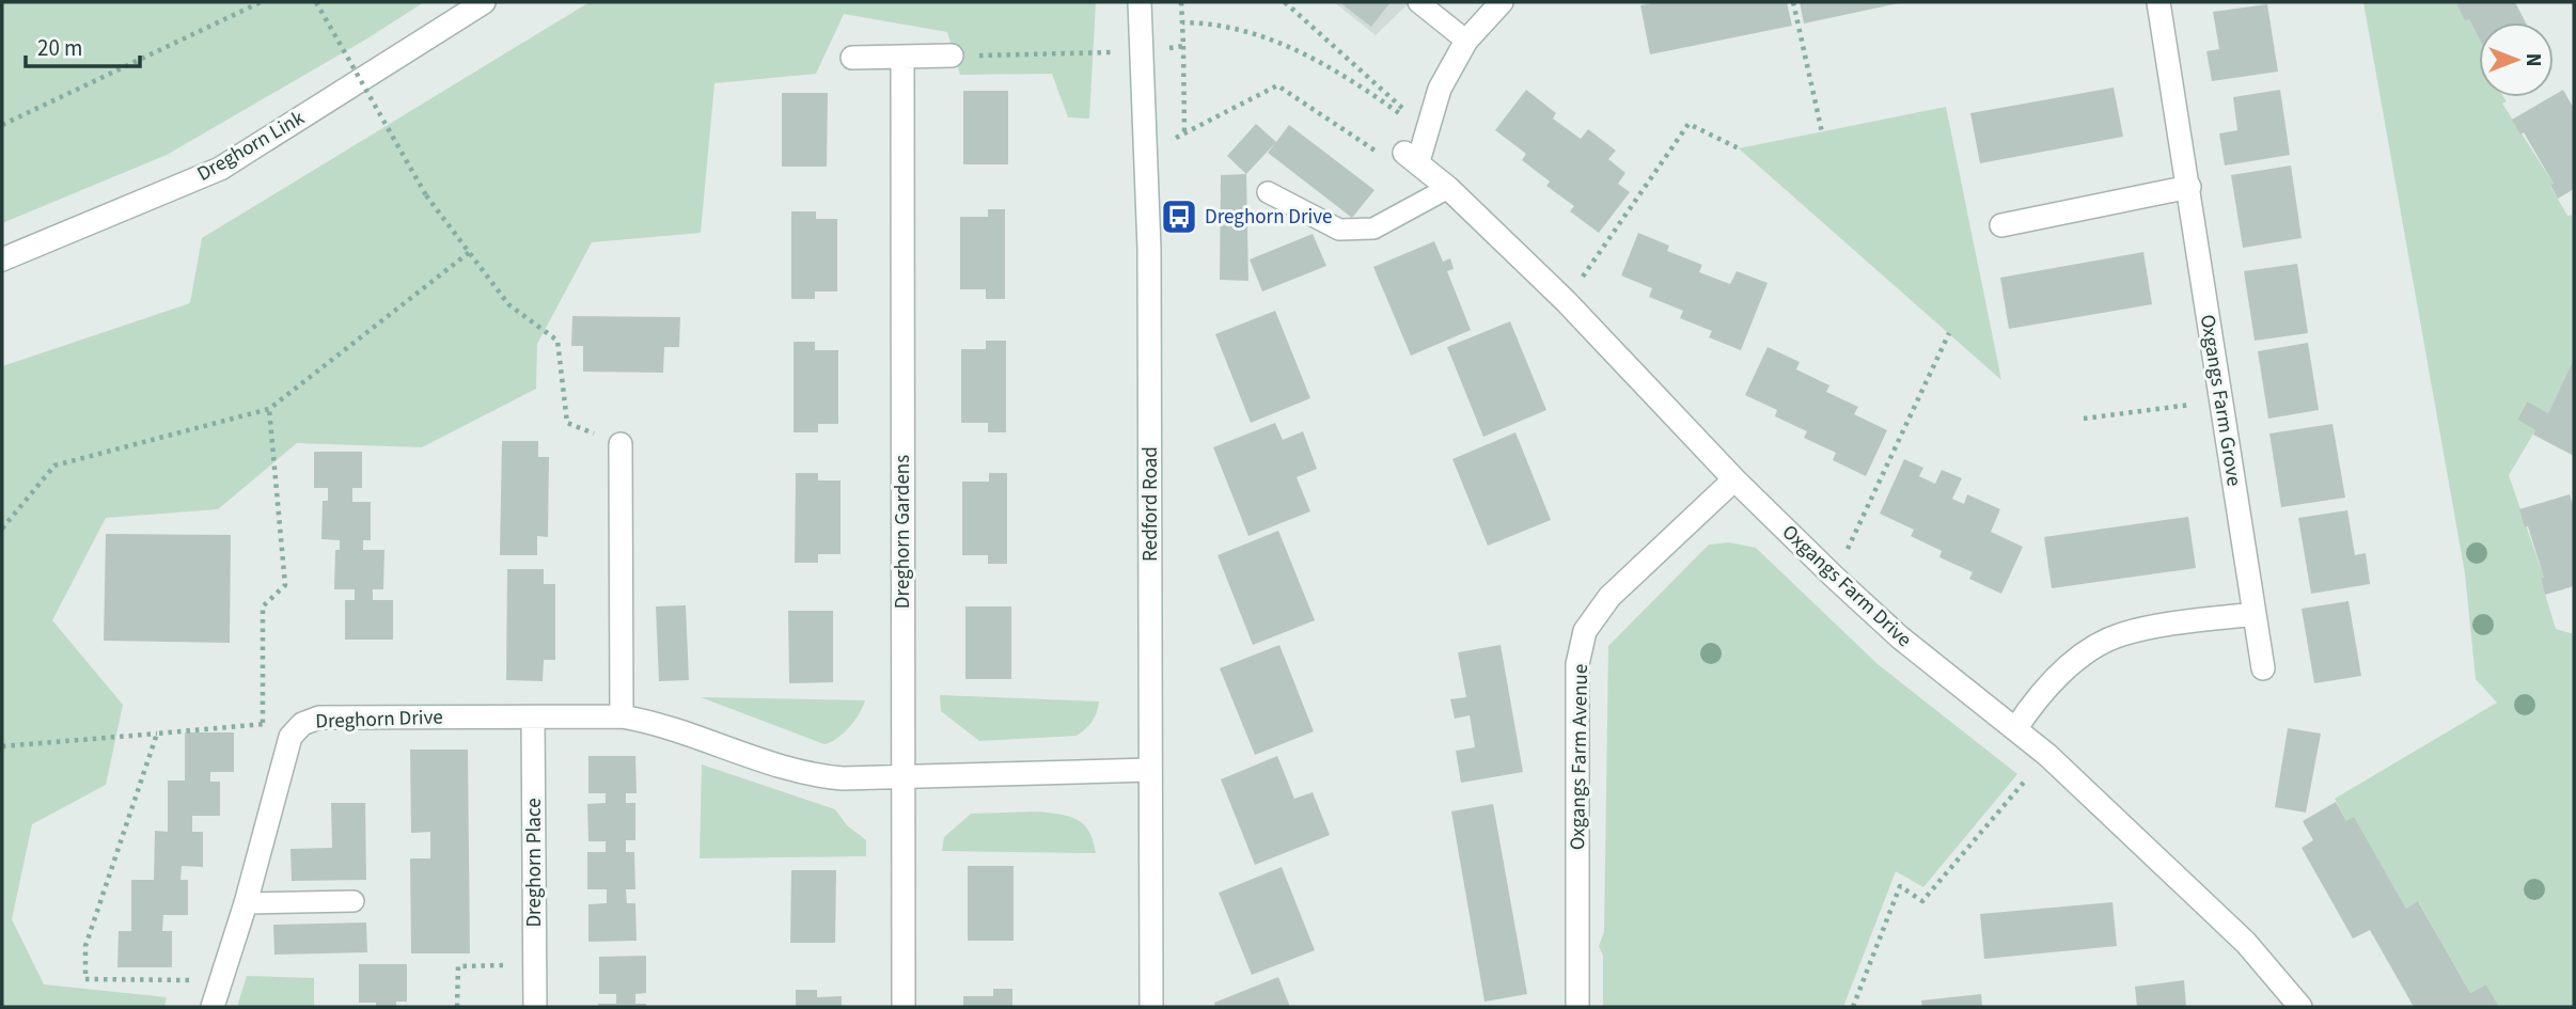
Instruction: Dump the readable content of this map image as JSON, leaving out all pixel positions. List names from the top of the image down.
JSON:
{
  "streets": {
    "street": [
      "Dreghorn Link",
      "Oxgangs Farm Grove",
      "Redford Road",
      "Dreghorn Gardens",
      "Oxgangs Farm Drive",
      "Dreghorn Drive",
      "Oxgangs Farm Avenue",
      "Dreghorn Place"
    ]
  },
  "crossings": [
    ["Redford Road", "Dreghorn Drive"],
    ["Dreghorn Gardens", "Dreghorn Drive"],
    ["Oxgangs Farm Drive", "Oxgangs Farm Avenue"],
    ["Dreghorn Drive", "Dreghorn Place"]
  ],
  "places": {
    "bus stop": ["Dreghorn Drive"]
  },
  "scale_bar": "20 m",
  "north": "right"
}
